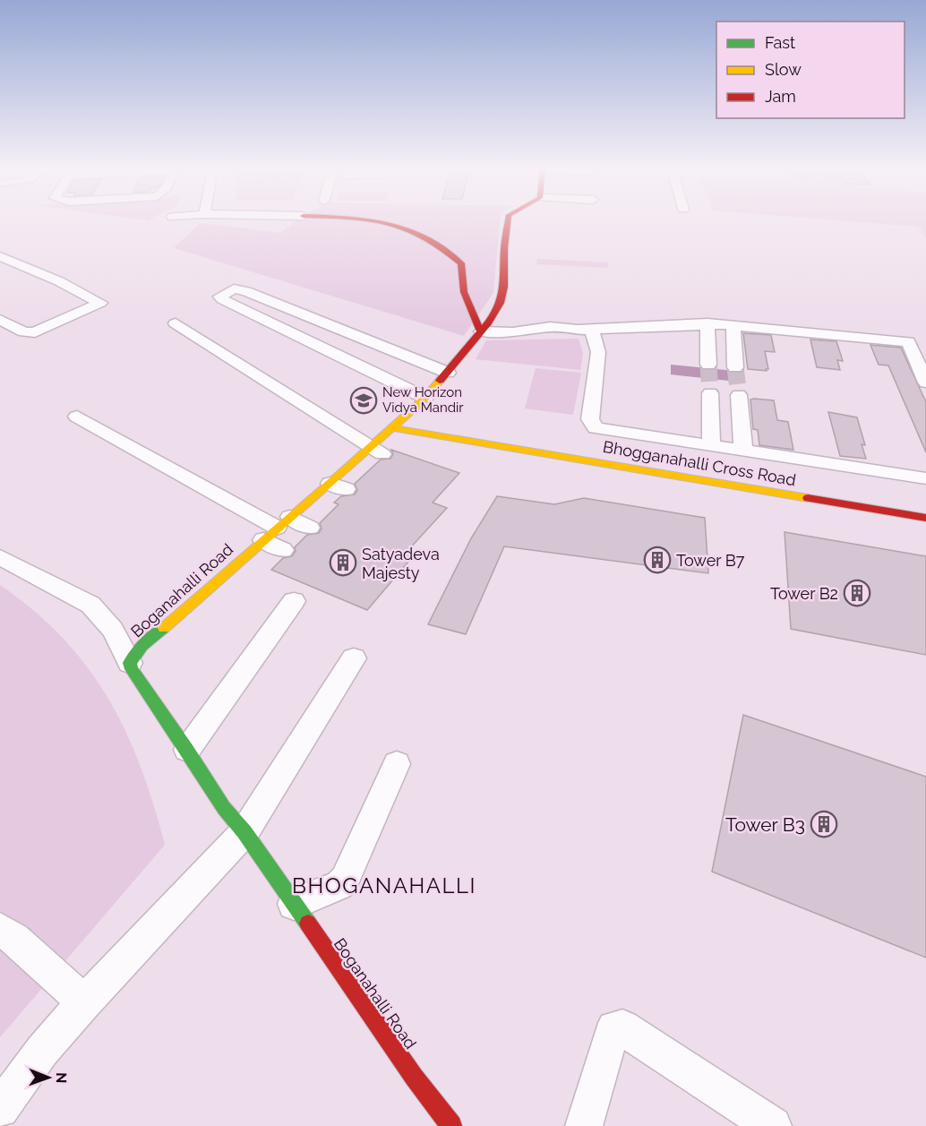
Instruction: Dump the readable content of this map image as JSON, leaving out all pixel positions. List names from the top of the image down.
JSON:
{
  "streets": {
    "street": ["Bhogganahalli Cross Road", "Boganahalli Road"]
  },
  "crossings": [
    ["Bhogganahalli Cross Road", "Boganahalli Road"]
  ],
  "districts": ["BHOGANAHALLI"],
  "places": {
    "school or university": ["New Horizon Vidya Mandir"],
    "building": [
      "Tower B7",
      "Satyadeva Majesty",
      "Tower B2",
      "Tower B3"
    ]
  },
  "legend": ["Fast", "Slow", "Jam"],
  "north": "right"
}
